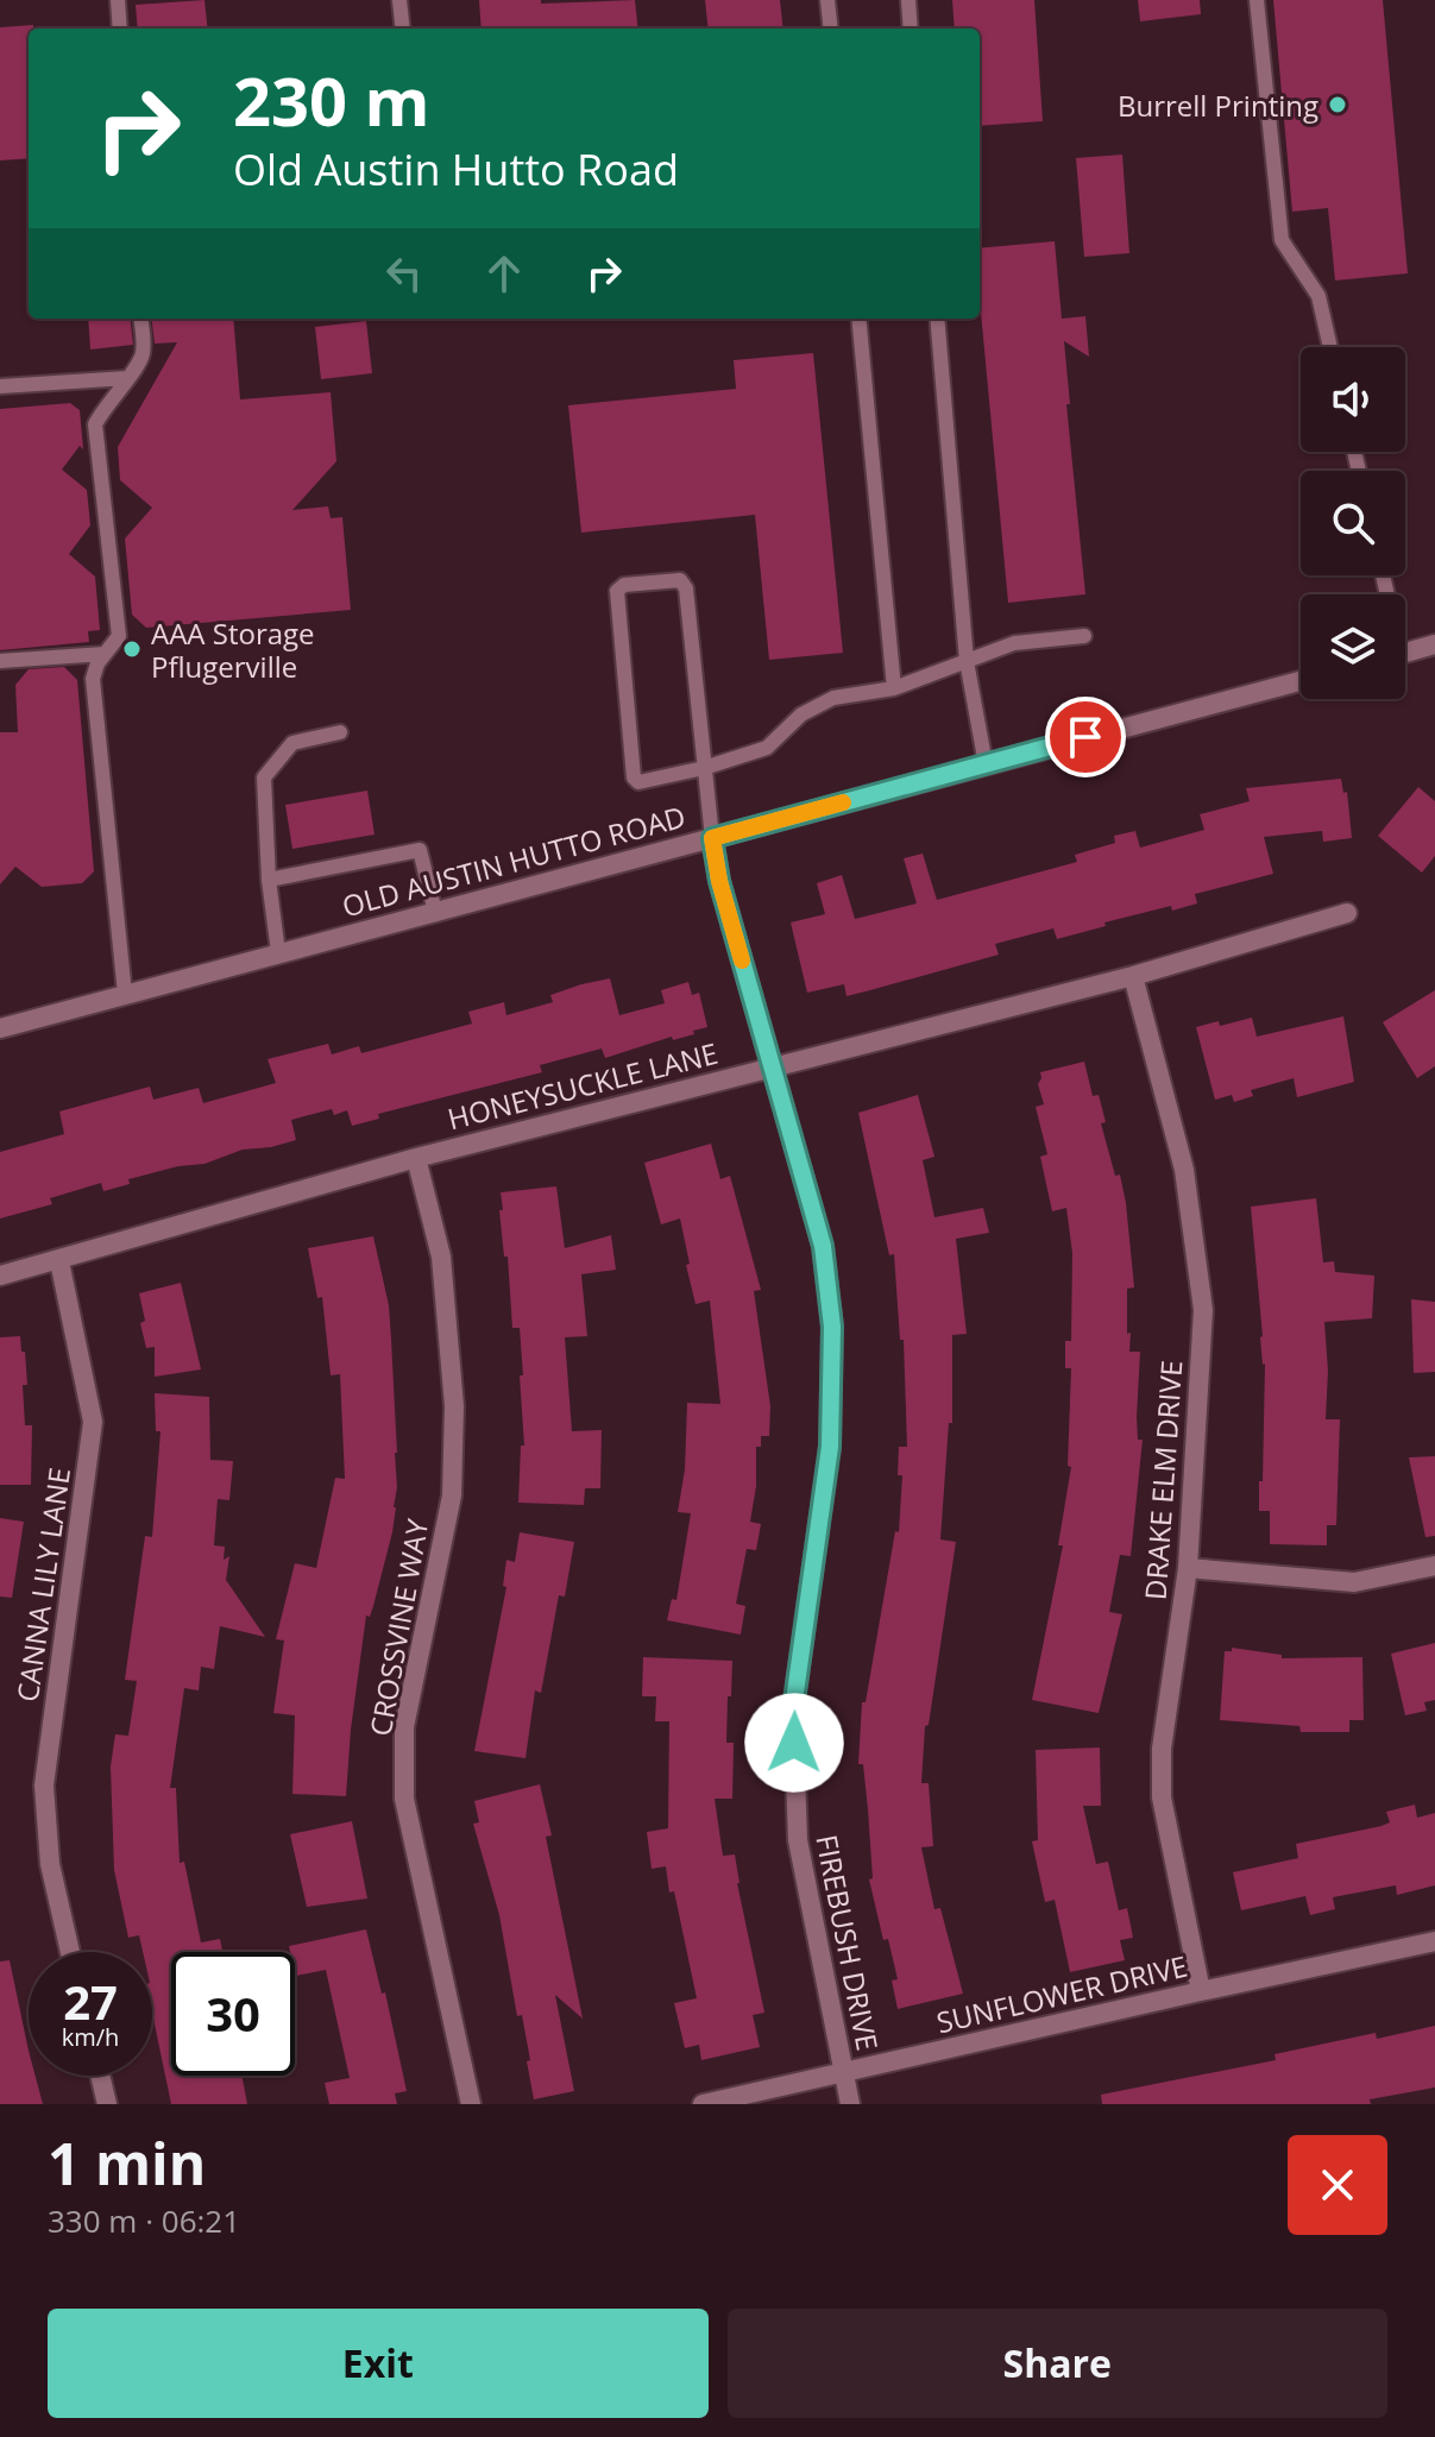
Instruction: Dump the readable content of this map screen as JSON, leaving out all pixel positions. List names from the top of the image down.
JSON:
{
  "streets": {
    "street": [
      "OLD AUSTIN HUTTO ROAD",
      "HONEYSUCKLE LANE",
      "DRAKE ELM DRIVE",
      "CANNA LILY LANE",
      "CROSSVINE WAY",
      "FIREBUSH DRIVE",
      "SUNFLOWER DRIVE"
    ]
  },
  "crossings": [
    ["OLD AUSTIN HUTTO ROAD", "FIREBUSH DRIVE"],
    ["HONEYSUCKLE LANE", "DRAKE ELM DRIVE"],
    ["HONEYSUCKLE LANE", "CANNA LILY LANE"],
    ["HONEYSUCKLE LANE", "CROSSVINE WAY"],
    ["HONEYSUCKLE LANE", "FIREBUSH DRIVE"],
    ["DRAKE ELM DRIVE", "SUNFLOWER DRIVE"],
    ["FIREBUSH DRIVE", "SUNFLOWER DRIVE"]
  ],
  "places": ["Burrell Printing", "AAA Storage Pflugerville"],
  "page": {
    "turn": ["230 m", "Old Austin Hutto Road"],
    "speed": "27 km/h",
    "limit": "30",
    "heading": ["1 min", "330 m · 06:21"],
    "buttons": ["Exit", "Share"]
  }
}
